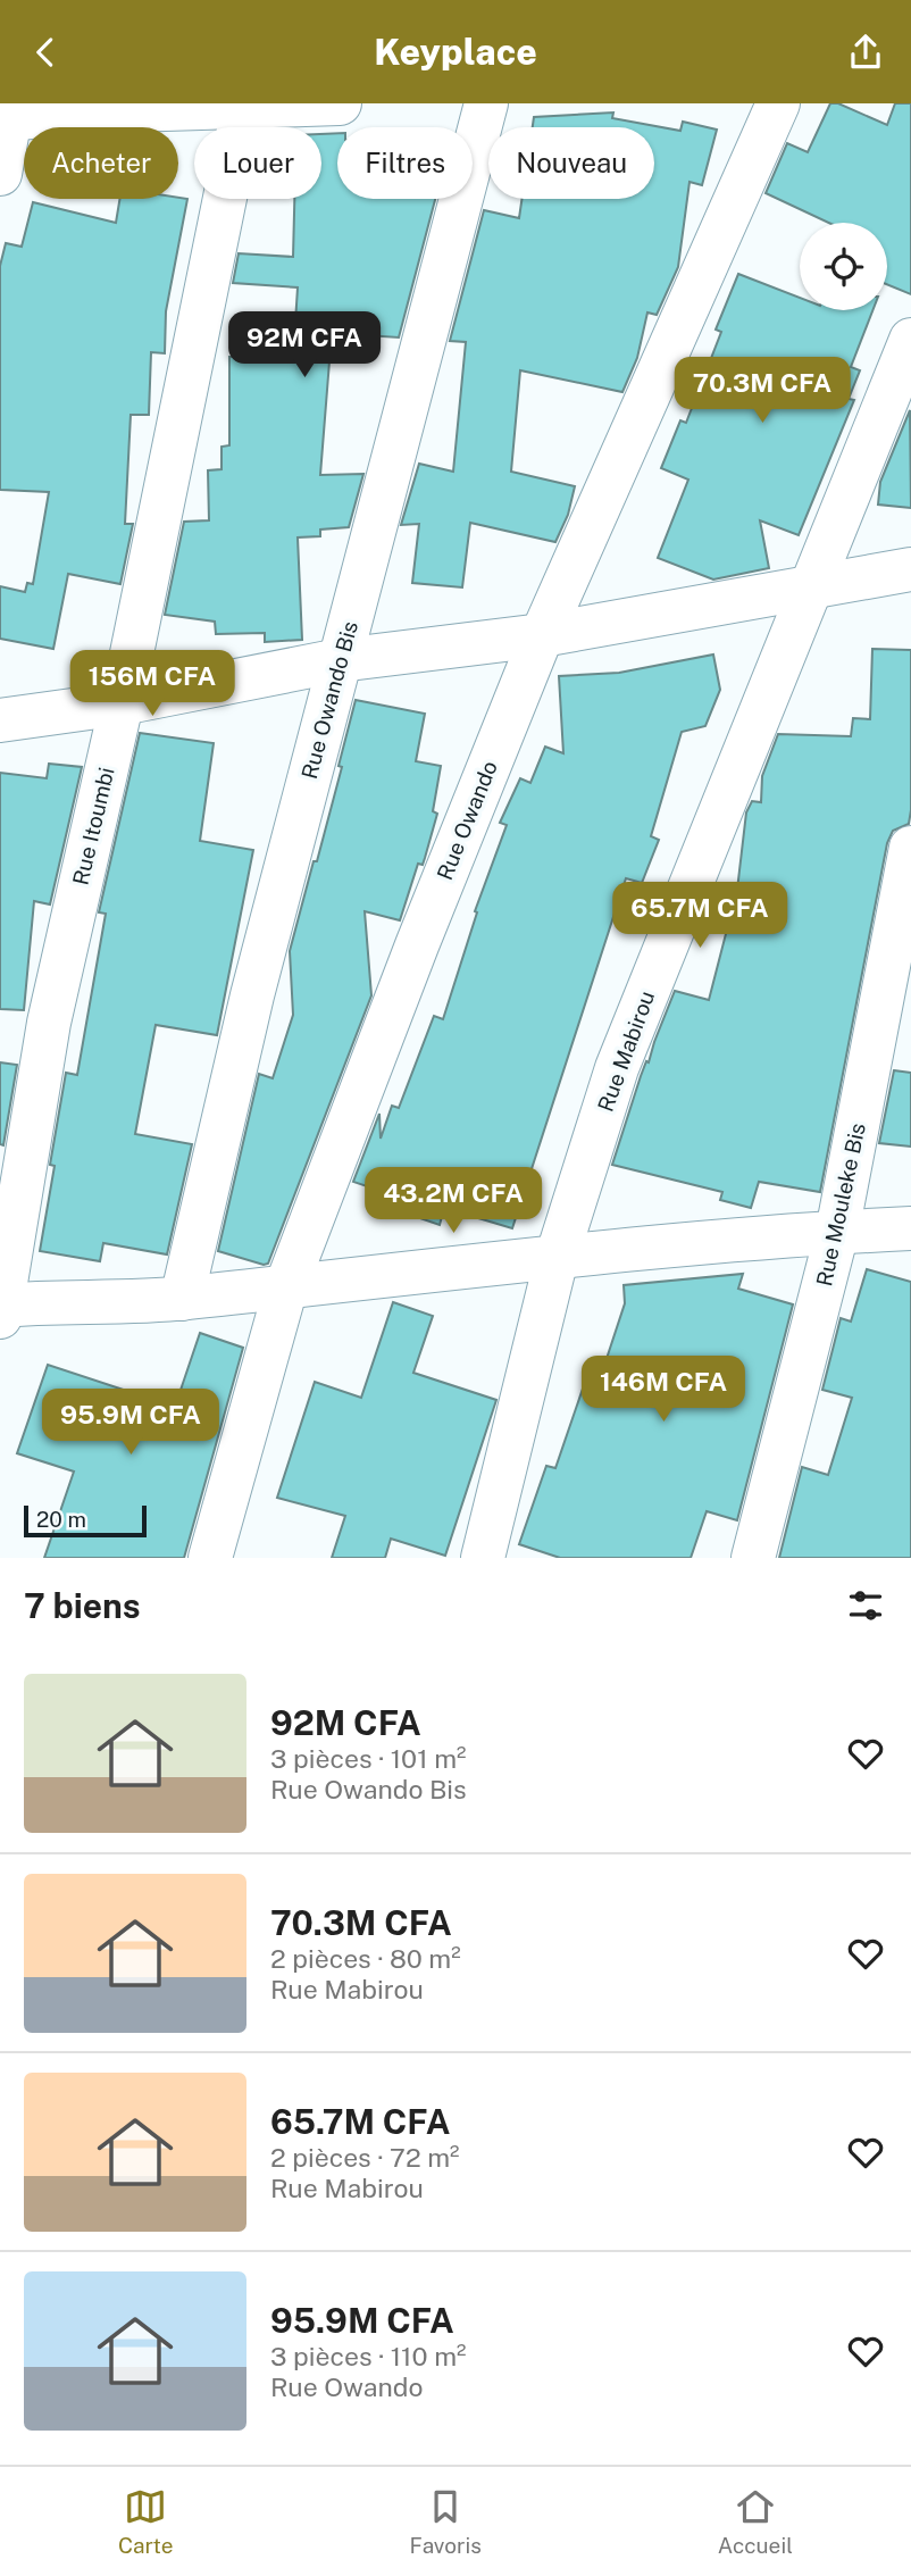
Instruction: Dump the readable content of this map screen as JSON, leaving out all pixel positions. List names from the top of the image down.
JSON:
{
  "streets": {
    "street": [
      "Rue Owando Bis",
      "Rue Owando",
      "Rue Itoumbi",
      "Rue Mabirou",
      "Rue Mouleke Bis"
    ]
  },
  "scale_bar": "20 m",
  "page": {
    "header": "Keyplace",
    "chip": [
      "Acheter",
      "Louer",
      "Filtres",
      "Nouveau"
    ],
    "price": [
      "92M CFA",
      "70.3M CFA",
      "156M CFA",
      "65.7M CFA",
      "43.2M CFA",
      "146M CFA",
      "95.9M CFA"
    ],
    "scale": "20 m",
    "heading": "7 biens",
    "list": [
      {
        "name": "92M CFA",
        "note": "3 pièces · 101 m² · Rue Owando Bis"
      },
      {
        "name": "70.3M CFA",
        "note": "2 pièces · 80 m² · Rue Mabirou"
      },
      {
        "name": "65.7M CFA",
        "note": "2 pièces · 72 m² · Rue Mabirou"
      },
      {
        "name": "95.9M CFA",
        "note": "3 pièces · 110 m² · Rue Owando"
      }
    ],
    "tabs": ["Carte", "Favoris", "Accueil"]
  }
}
